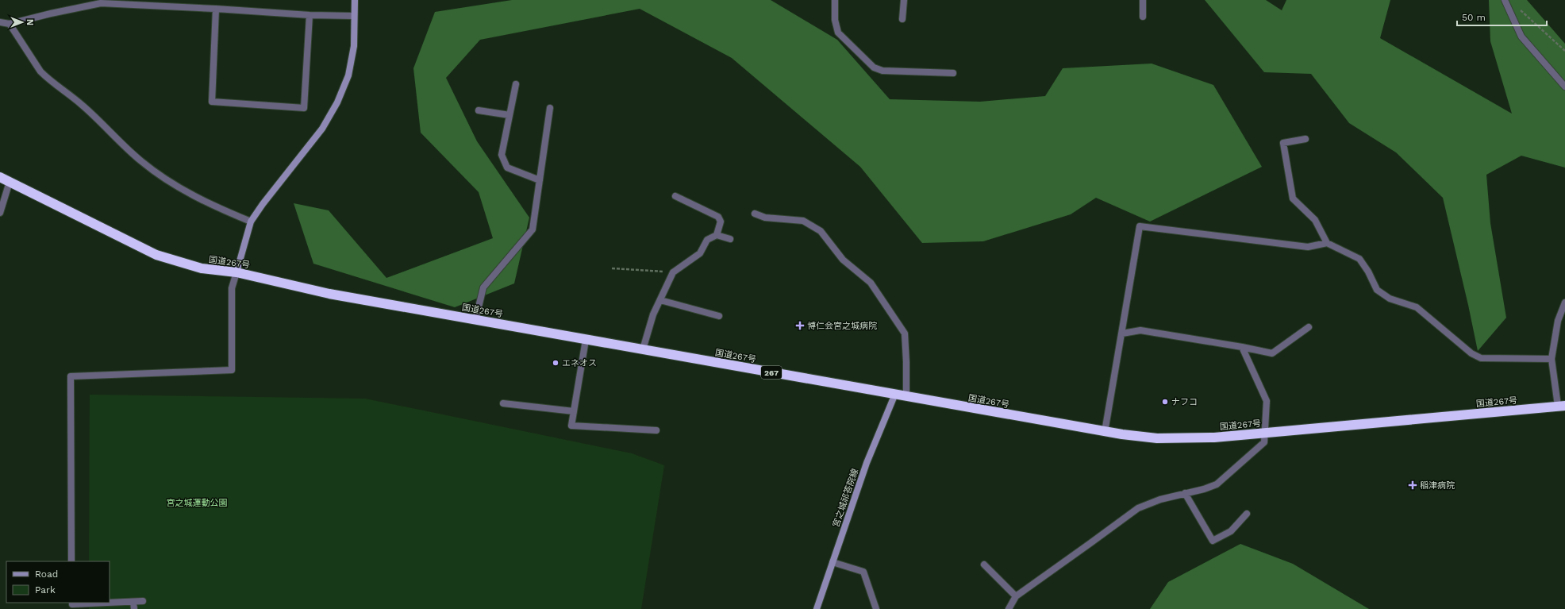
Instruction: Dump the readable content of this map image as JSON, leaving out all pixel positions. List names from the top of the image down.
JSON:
{
  "streets": {
    "highway": ["国道267号", "267"],
    "street": ["宮之城祁答院線"]
  },
  "crossings": [
    ["国道267号", "宮之城祁答院線"]
  ],
  "parks": ["宮之城運動公園"],
  "places": {
    "health": ["博仁会宮之城病院", "稲津病院"],
    "other": ["エネオス", "ナフコ"]
  },
  "legend": ["Road", "Park"],
  "scale_bar": "50 m",
  "north": "right"
}
